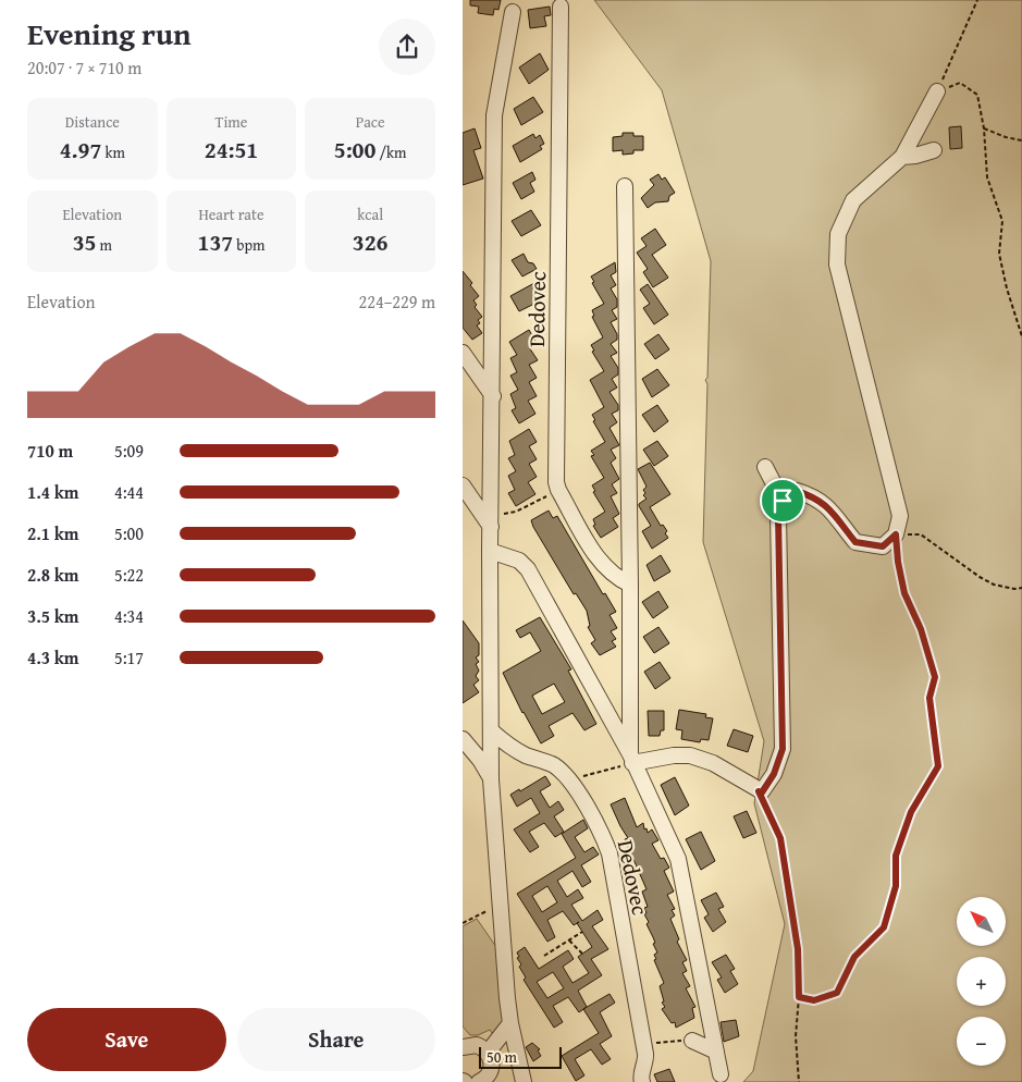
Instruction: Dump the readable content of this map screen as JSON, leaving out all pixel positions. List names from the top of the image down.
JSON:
{
  "streets": {
    "street": ["Dedovec"]
  },
  "scale_bar": "50 m",
  "north": "top left",
  "page": {
    "heading": ["Evening run", "20:07 · 7 × 710 m"],
    "stats": [
      ["Distance", "4.97 km"],
      ["Time", "24:51"],
      ["Pace", "5:00 /km"],
      ["Elevation", "35 m"],
      ["Heart rate", "137 bpm"],
      ["kcal", "326"]
    ],
    "chart": ["Elevation", "224–229 m"],
    "list": [
      {
        "name": "710 m",
        "note": "5:09"
      },
      {
        "name": "1.4 km",
        "note": "4:44"
      },
      {
        "name": "2.1 km",
        "note": "5:00"
      },
      {
        "name": "2.8 km",
        "note": "5:22"
      },
      {
        "name": "3.5 km",
        "note": "4:34"
      },
      {
        "name": "4.3 km",
        "note": "5:17"
      }
    ],
    "map_buttons": ["+", "−"],
    "buttons": ["Save", "Share"],
    "scale": "50 m"
  }
}
